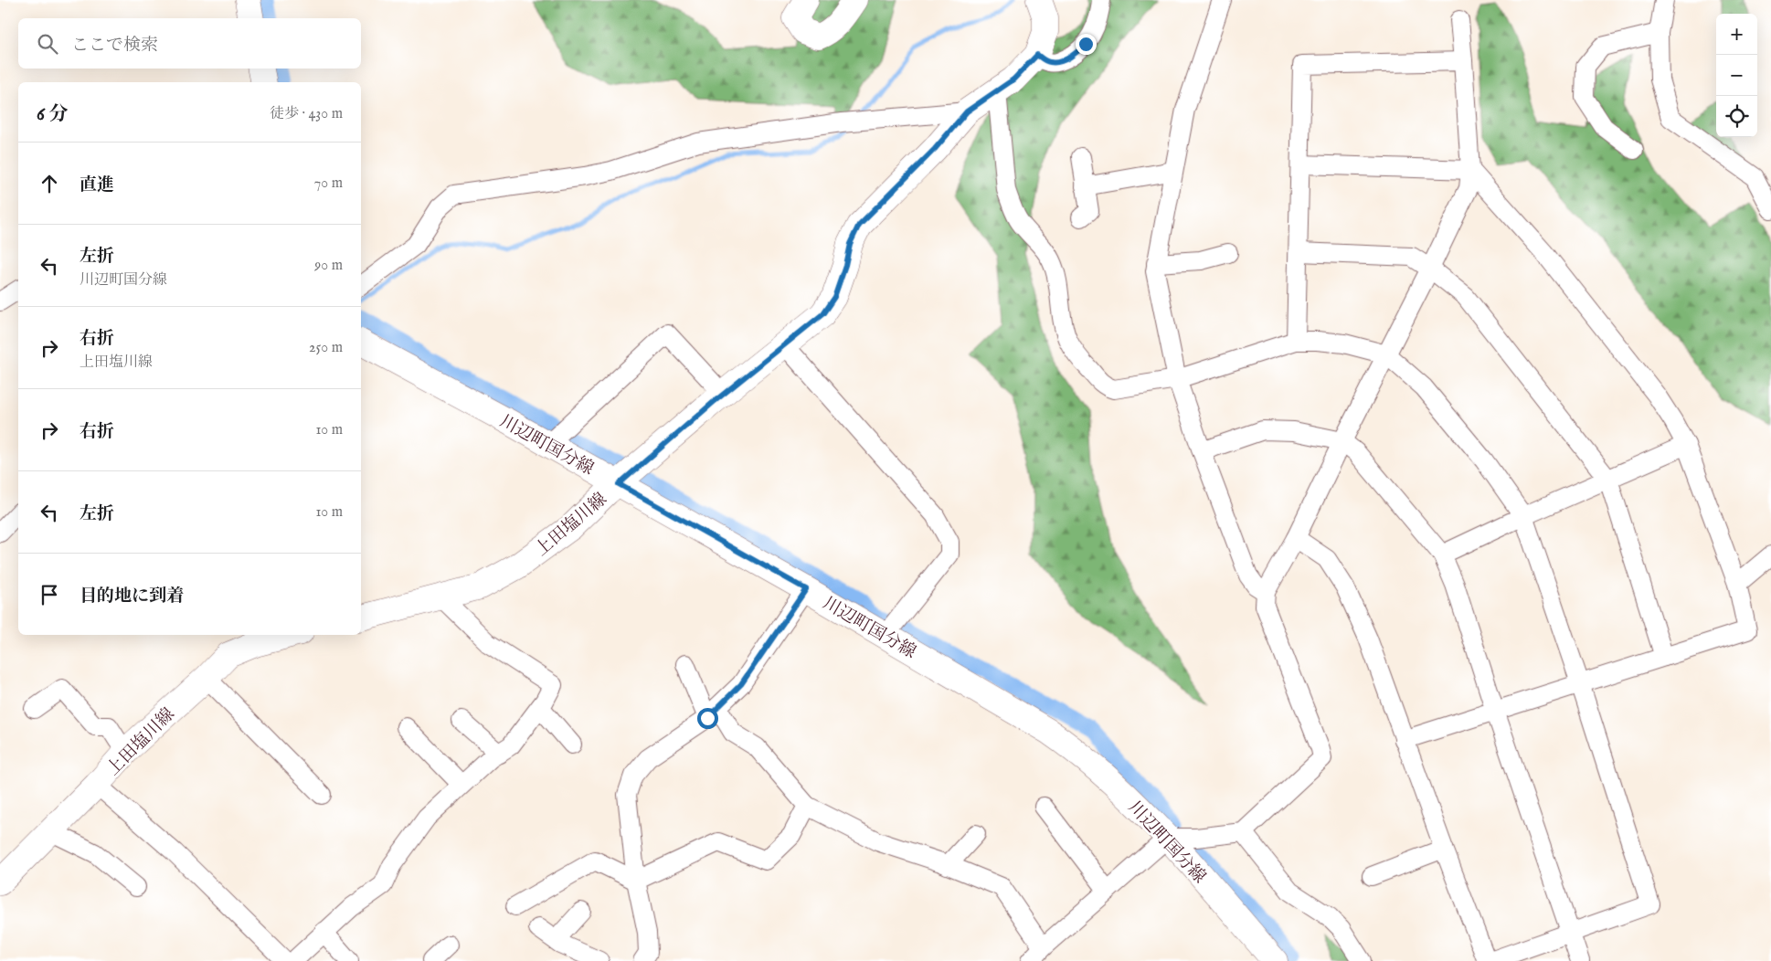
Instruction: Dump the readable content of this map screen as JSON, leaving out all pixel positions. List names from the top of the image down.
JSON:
{
  "streets": {
    "main road": ["川辺町国分線", "上田塩川線"]
  },
  "crossings": [
    ["川辺町国分線", "上田塩川線"]
  ],
  "page": {
    "map_buttons": ["+", "−"],
    "search": "ここで検索",
    "heading": ["6 分", "徒歩 · 430 m"],
    "list": [
      ["直進", "70 m"],
      ["左折", "川辺町国分線", "90 m"],
      ["右折", "上田塩川線", "250 m"],
      ["右折", "10 m"],
      ["左折", "10 m"],
      "目的地に到着"
    ]
  }
}
